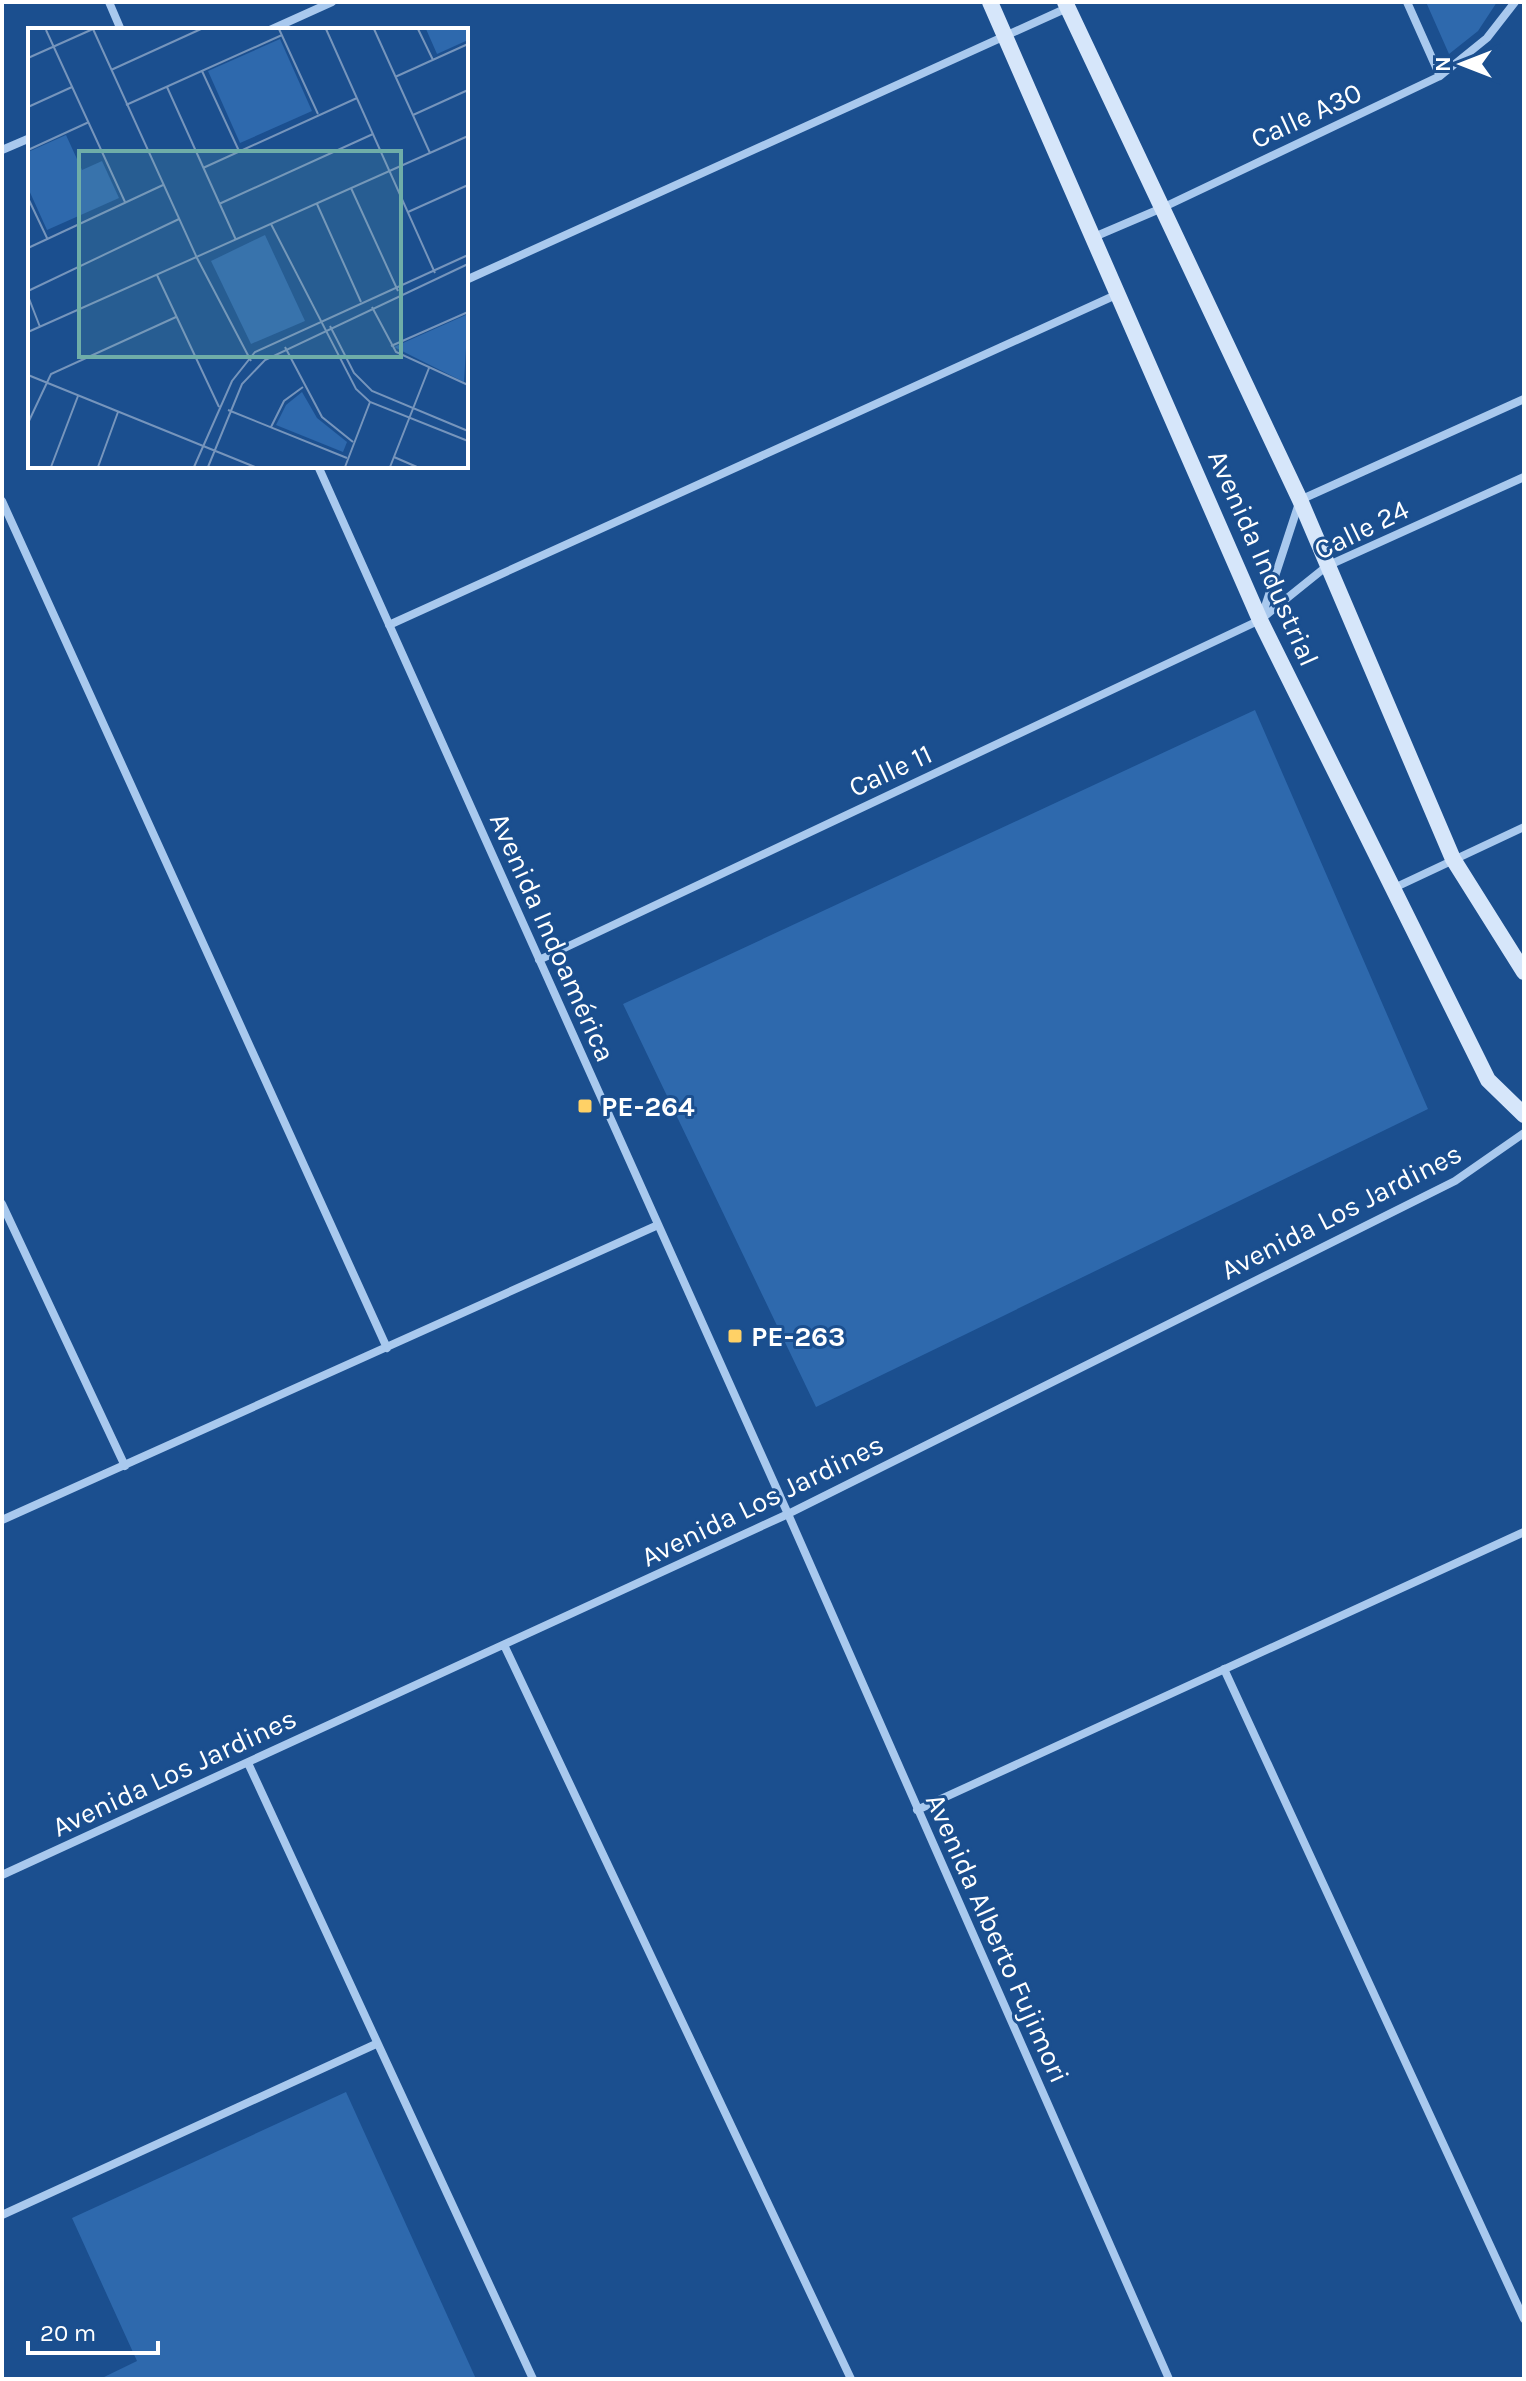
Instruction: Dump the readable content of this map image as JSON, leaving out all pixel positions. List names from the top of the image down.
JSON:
{
  "streets": {
    "main road": ["Avenida Industrial"],
    "street": [
      "Calle A30",
      "Calle 24",
      "Calle 11",
      "Avenida Indoamérica",
      "Avenida Los Jardines",
      "Avenida Alberto Fujimori"
    ]
  },
  "crossings": [
    ["Calle A30", "Avenida Industrial"],
    ["Calle 24", "Avenida Industrial"],
    ["Calle 24", "Calle 11"],
    ["Avenida Industrial", "Calle 11"],
    ["Calle 11", "Avenida Indoamérica"],
    ["Avenida Indoamérica", "Avenida Los Jardines"],
    ["Avenida Indoamérica", "Avenida Alberto Fujimori"],
    ["Avenida Los Jardines", "Avenida Alberto Fujimori"]
  ],
  "places": {
    "transit": ["PE-264", "PE-263"]
  },
  "scale_bar": "20 m",
  "north": "left"
}
